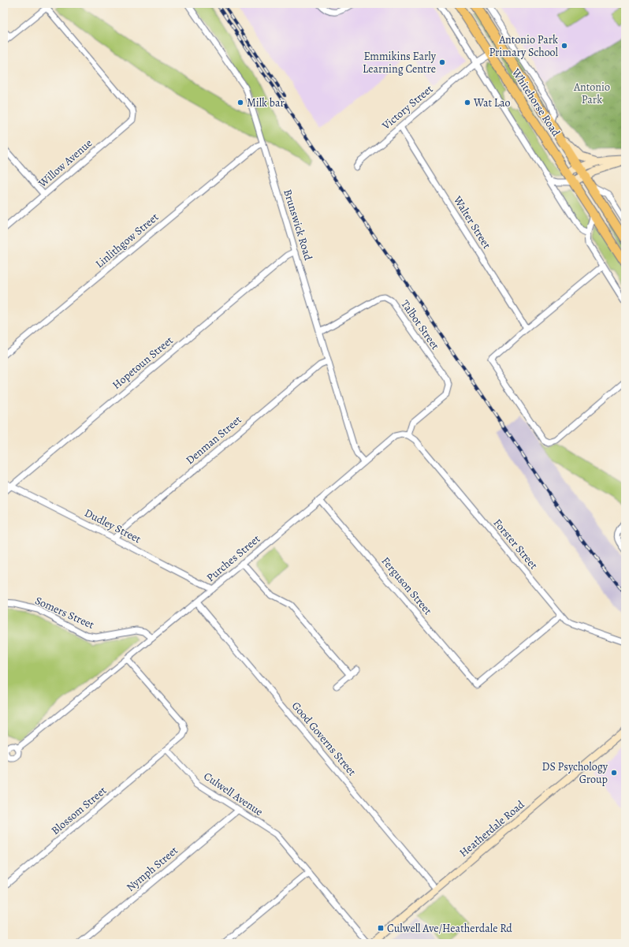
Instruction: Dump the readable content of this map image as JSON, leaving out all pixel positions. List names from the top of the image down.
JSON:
{
  "streets": {
    "highway": ["Whitehorse Road"],
    "main road": ["Heatherdale Road"],
    "street": [
      "Victory Street",
      "Willow Avenue",
      "Walter Street",
      "Brunswick Road",
      "Linlithgow Street",
      "Talbot Street",
      "Hopetoun Street",
      "Denman Street",
      "Dudley Street",
      "Forster Street",
      "Purches Street",
      "Ferguson Street",
      "Somers Street",
      "Good Governs Street",
      "Culwell Avenue",
      "Blossom Street",
      "Nymph Street"
    ]
  },
  "crossings": [
    ["Whitehorse Road", "Victory Street"],
    ["Victory Street", "Walter Street"],
    ["Brunswick Road", "Linlithgow Street"],
    ["Brunswick Road", "Talbot Street"],
    ["Brunswick Road", "Hopetoun Street"],
    ["Brunswick Road", "Denman Street"],
    ["Brunswick Road", "Purches Street"],
    ["Talbot Street", "Forster Street"],
    ["Talbot Street", "Purches Street"],
    ["Hopetoun Street", "Dudley Street"],
    ["Denman Street", "Dudley Street"],
    ["Dudley Street", "Purches Street"],
    ["Forster Street", "Purches Street"],
    ["Forster Street", "Ferguson Street"],
    ["Purches Street", "Ferguson Street"],
    ["Purches Street", "Somers Street"],
    ["Purches Street", "Good Governs Street"],
    ["Good Governs Street", "Heatherdale Road"],
    ["Culwell Avenue", "Blossom Street"],
    ["Culwell Avenue", "Nymph Street"]
  ],
  "parks": ["Antonio Park"],
  "places": {
    "other": [
      "Antonio Park Primary School",
      "Emmikins Early Learning Centre",
      "Milk bar",
      "Wat Lao",
      "DS Psychology Group"
    ],
    "transit": ["Culwell Ave/Heatherdale Rd"]
  }
}
